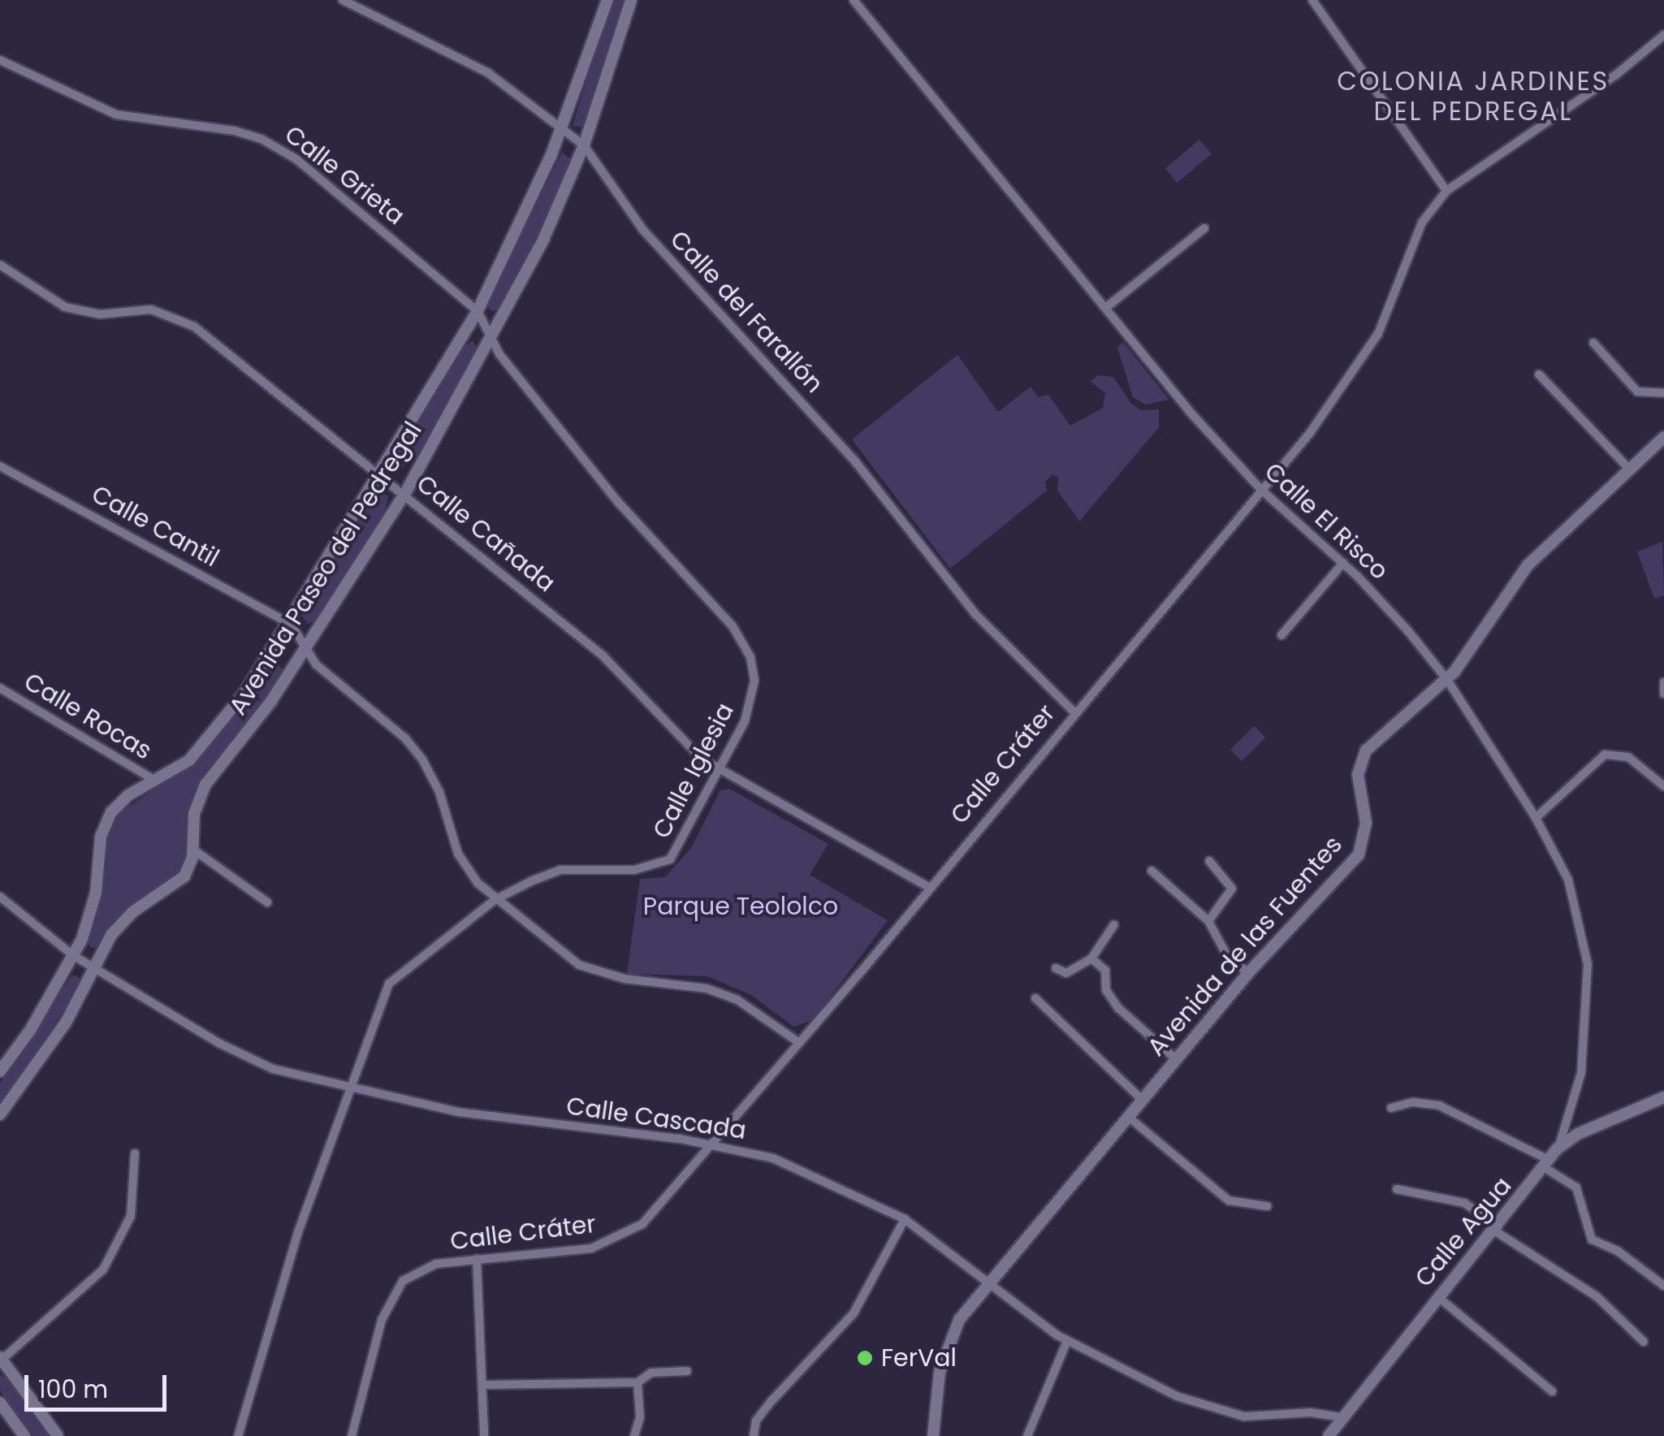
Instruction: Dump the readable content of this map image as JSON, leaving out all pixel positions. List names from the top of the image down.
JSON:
{
  "streets": {
    "main road": ["Avenida Paseo del Pedregal", "Avenida de las Fuentes", "Calle Agua"],
    "street": [
      "Calle Grieta",
      "Calle del Farallón",
      "Calle El Risco",
      "Calle Cantil",
      "Calle Cañada",
      "Calle Rocas",
      "Calle Cráter",
      "Calle Iglesia",
      "Calle Cascada"
    ]
  },
  "crossings": [
    ["Calle Grieta", "Avenida Paseo del Pedregal"],
    ["Calle Grieta", "Calle Iglesia"],
    ["Calle del Farallón", "Avenida Paseo del Pedregal"],
    ["Calle del Farallón", "Calle Cráter"],
    ["Calle El Risco", "Calle Cráter"],
    ["Calle El Risco", "Avenida de las Fuentes"],
    ["Calle El Risco", "Calle Agua"],
    ["Calle Cantil", "Avenida Paseo del Pedregal"],
    ["Calle Cañada", "Avenida Paseo del Pedregal"],
    ["Calle Cañada", "Calle Cráter"],
    ["Calle Cañada", "Calle Iglesia"],
    ["Avenida Paseo del Pedregal", "Calle Rocas"],
    ["Avenida Paseo del Pedregal", "Calle Iglesia"],
    ["Avenida Paseo del Pedregal", "Calle Cascada"],
    ["Calle Cráter", "Calle Cascada"],
    ["Calle Iglesia", "Calle Cascada"],
    ["Avenida de las Fuentes", "Calle Cascada"],
    ["Calle Cascada", "Calle Agua"]
  ],
  "districts": ["COLONIA JARDINES DEL PEDREGAL"],
  "parks": ["Parque Teololco"],
  "places": ["FerVal"],
  "scale_bar": "100 m"
}
